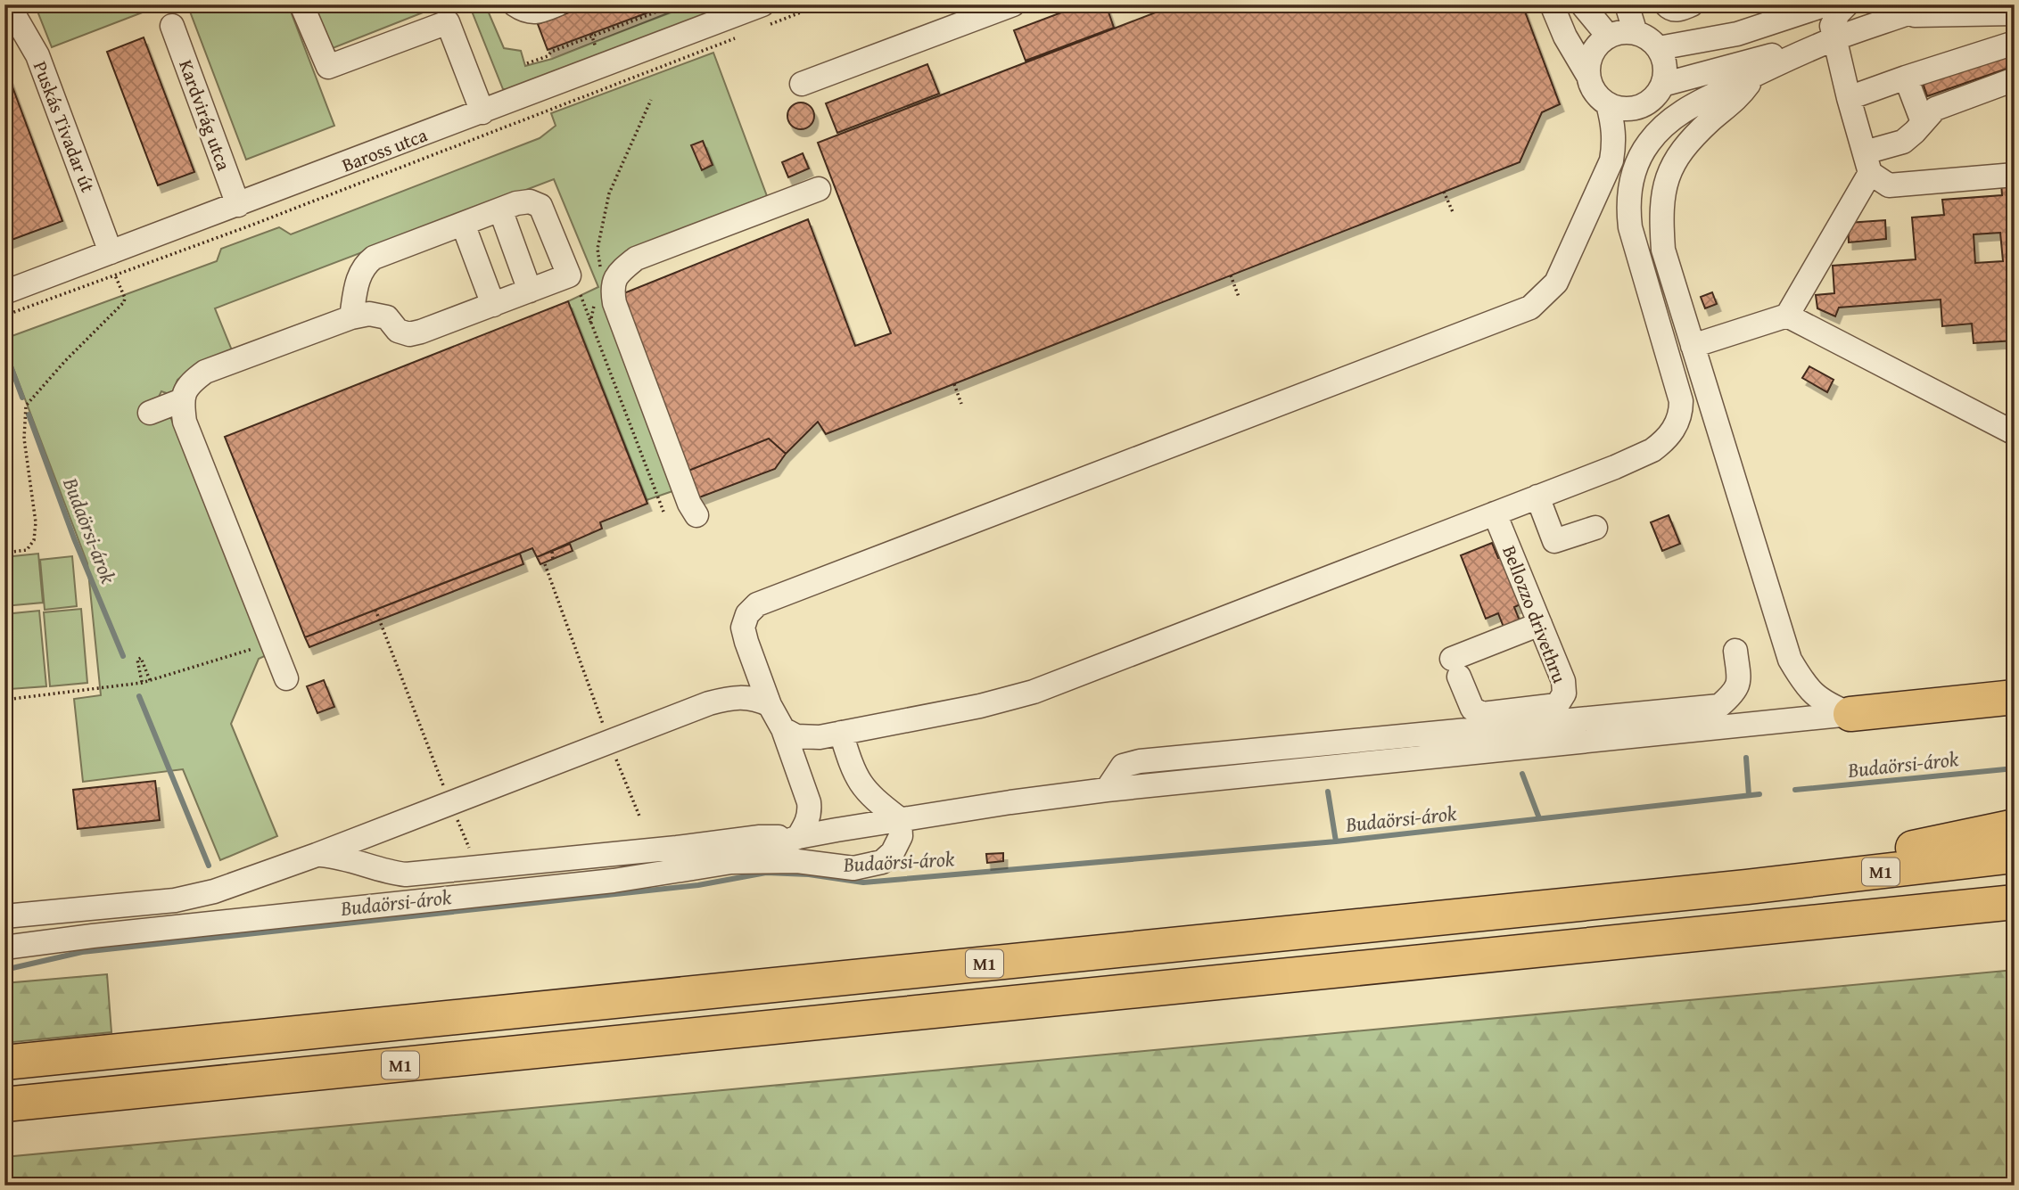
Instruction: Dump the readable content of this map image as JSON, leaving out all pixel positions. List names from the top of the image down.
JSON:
{
  "streets": {
    "highway": ["M1"],
    "street": [
      "Kardvirág utca",
      "Puskás Tivadar út",
      "Baross utca",
      "Bellozzo drivethru"
    ]
  },
  "crossings": [
    ["Kardvirág utca", "Baross utca"],
    ["Puskás Tivadar út", "Baross utca"]
  ],
  "water": ["Budaörsi-árok"]
}
